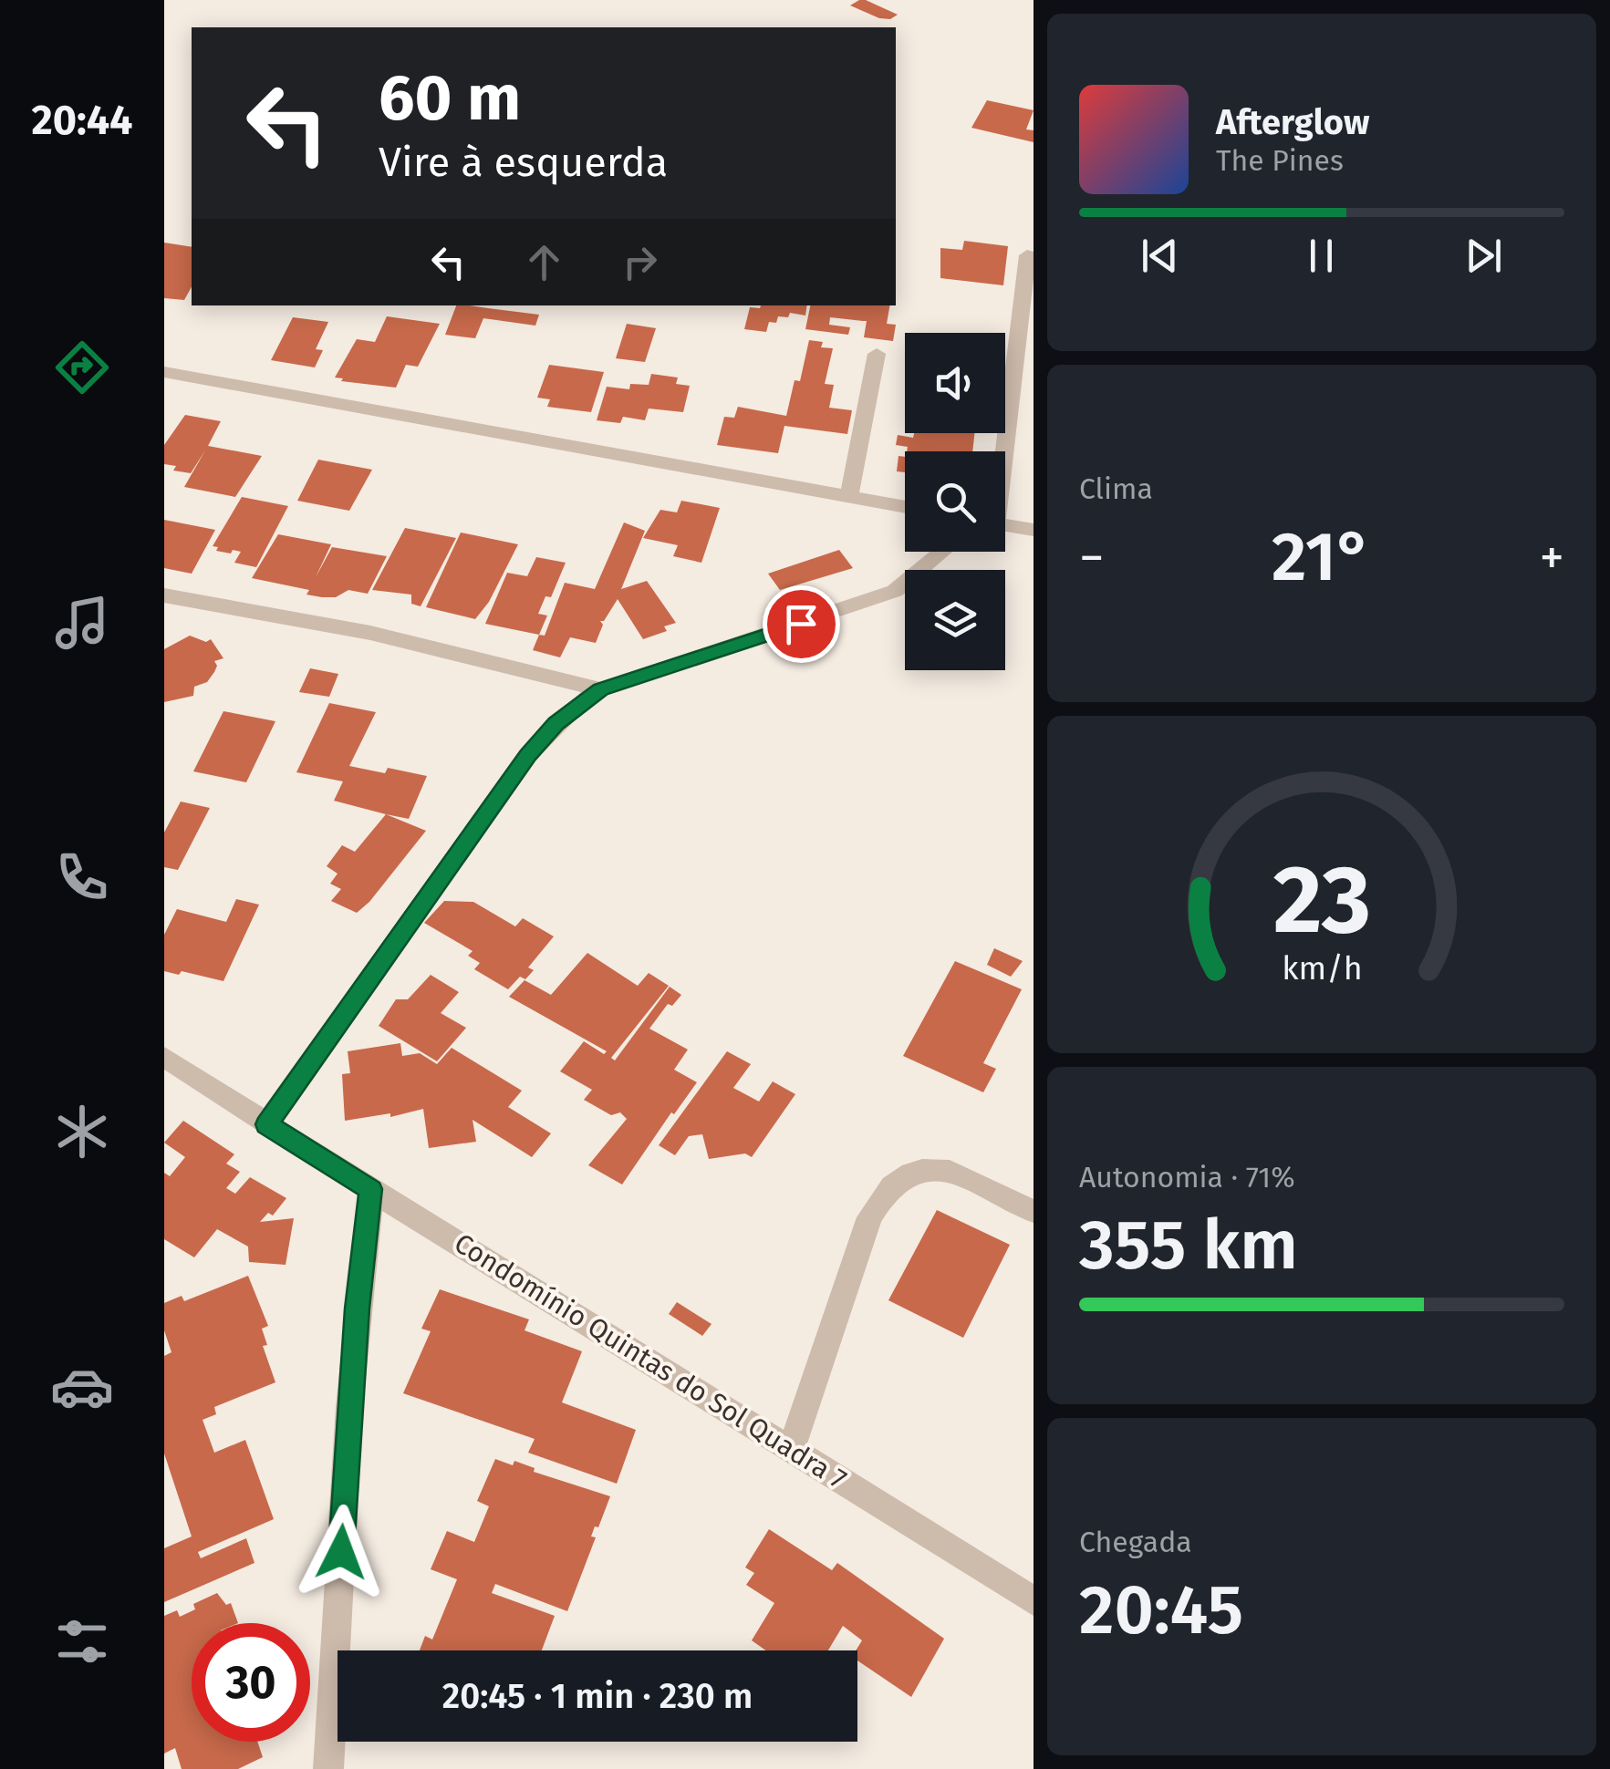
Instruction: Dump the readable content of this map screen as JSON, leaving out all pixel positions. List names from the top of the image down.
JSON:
{
  "streets": {
    "street": ["Condomínio Quintas do Sol Quadra 7"]
  },
  "page": {
    "tabs": "20:44",
    "turn": ["60 m", "Vire à esquerda"],
    "song": ["Afterglow", "The Pines"],
    "tile": [
      "Clima",
      ["Autonomia · 71%", "355 km"],
      ["Chegada", "20:45"]
    ],
    "heat": ["−", "21°", "+"],
    "limit": "30",
    "trip": "20:45 · 1 min · 230 m",
    "gauge": ["23", "km/h"]
  }
}
